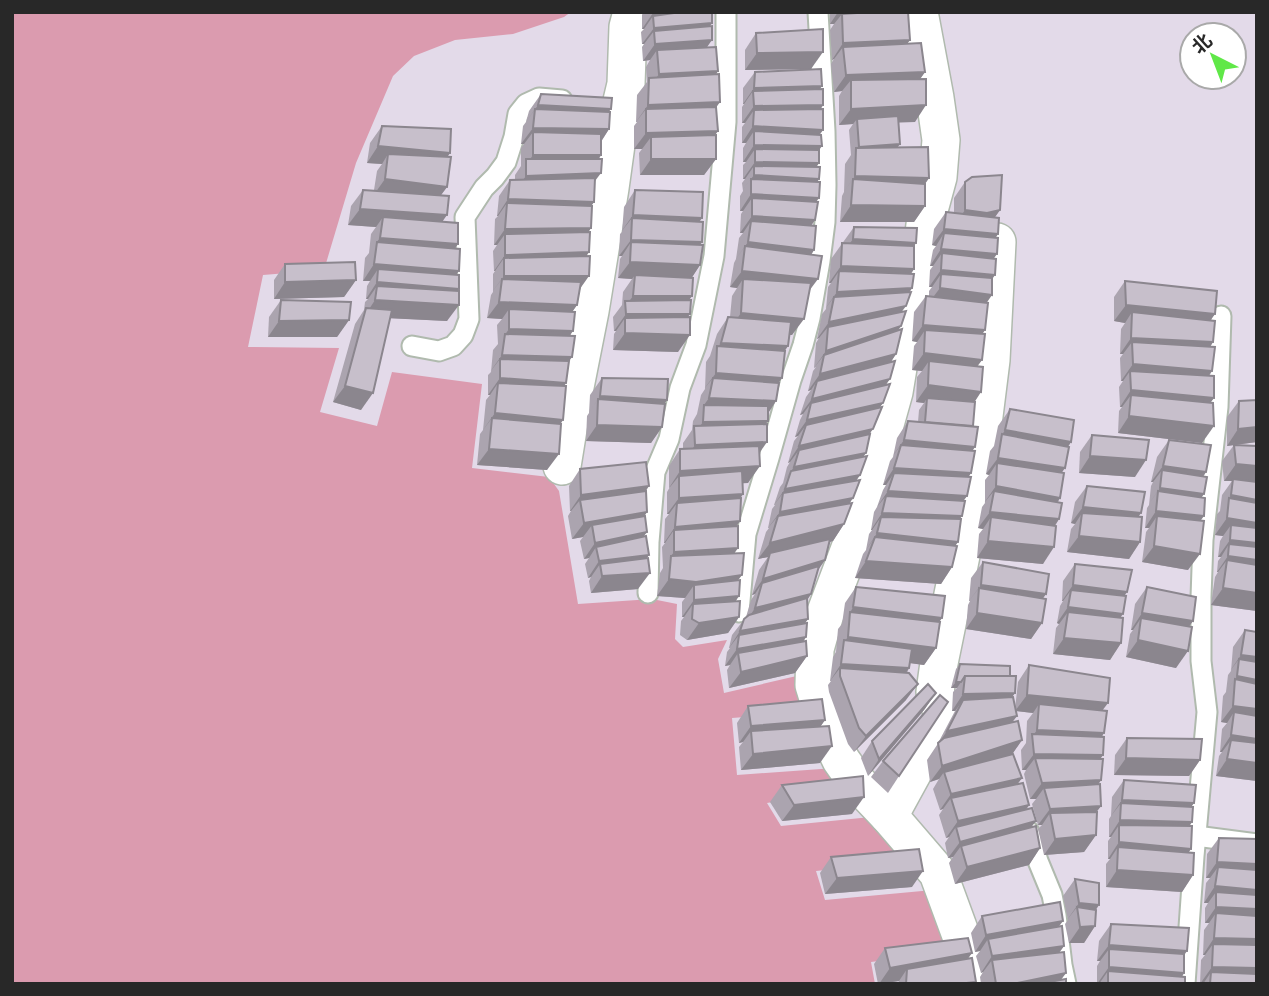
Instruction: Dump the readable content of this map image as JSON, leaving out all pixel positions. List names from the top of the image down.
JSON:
{
  "north": "top left"
}
